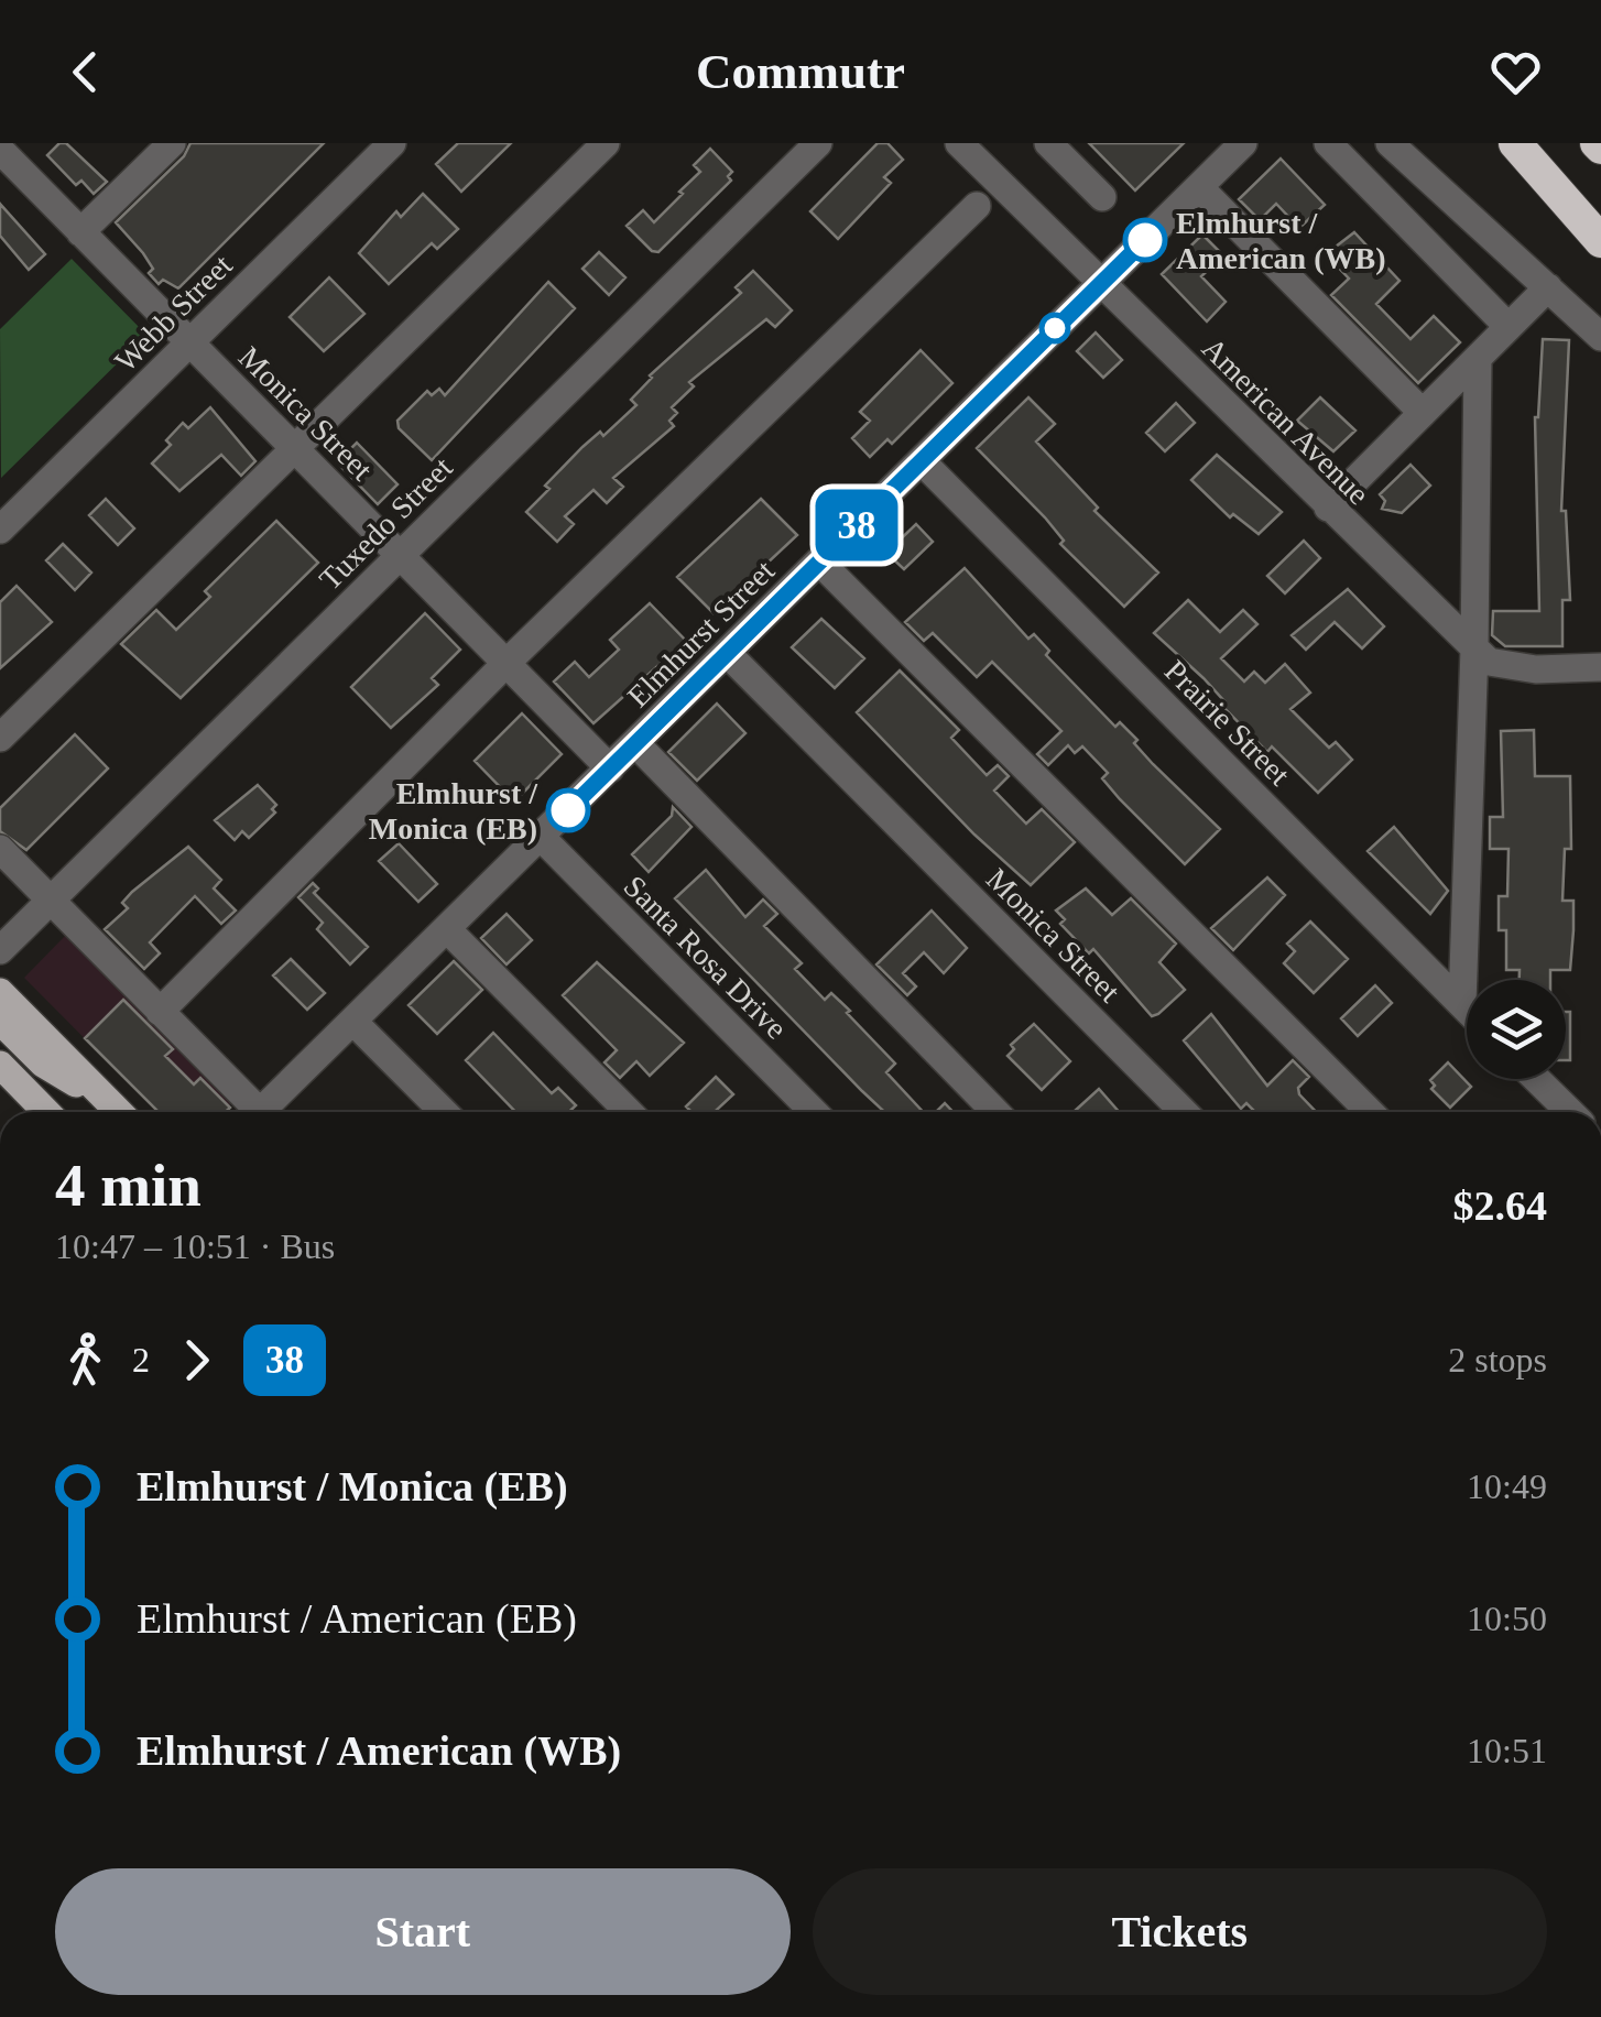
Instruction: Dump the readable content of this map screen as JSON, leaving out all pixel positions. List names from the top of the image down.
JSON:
{
  "streets": {
    "street": [
      "Webb Street",
      "Monica Street",
      "American Avenue",
      "Tuxedo Street",
      "Elmhurst Street",
      "Prairie Street",
      "Santa Rosa Drive"
    ]
  },
  "crossings": [
    ["Webb Street", "Monica Street"],
    ["Monica Street", "Tuxedo Street"],
    ["Monica Street", "Elmhurst Street"],
    ["American Avenue", "Elmhurst Street"],
    ["Elmhurst Street", "Prairie Street"],
    ["Elmhurst Street", "Santa Rosa Drive"]
  ],
  "places": ["Elmhurst / American (WB)", "Elmhurst / Monica (EB)"],
  "lines": ["bus line 38"],
  "page": {
    "header": "Commutr",
    "on_map": "38",
    "heading": ["4 min", "10:47 – 10:51 · Bus", "$2.64"],
    "legs": ["2", "38", "2 stops"],
    "list": [
      {
        "name": "Elmhurst / Monica (EB)",
        "value": "10:49"
      },
      {
        "name": "Elmhurst / American (EB)",
        "value": "10:50"
      },
      {
        "name": "Elmhurst / American (WB)",
        "value": "10:51"
      }
    ],
    "buttons": ["Start", "Tickets"]
  }
}
